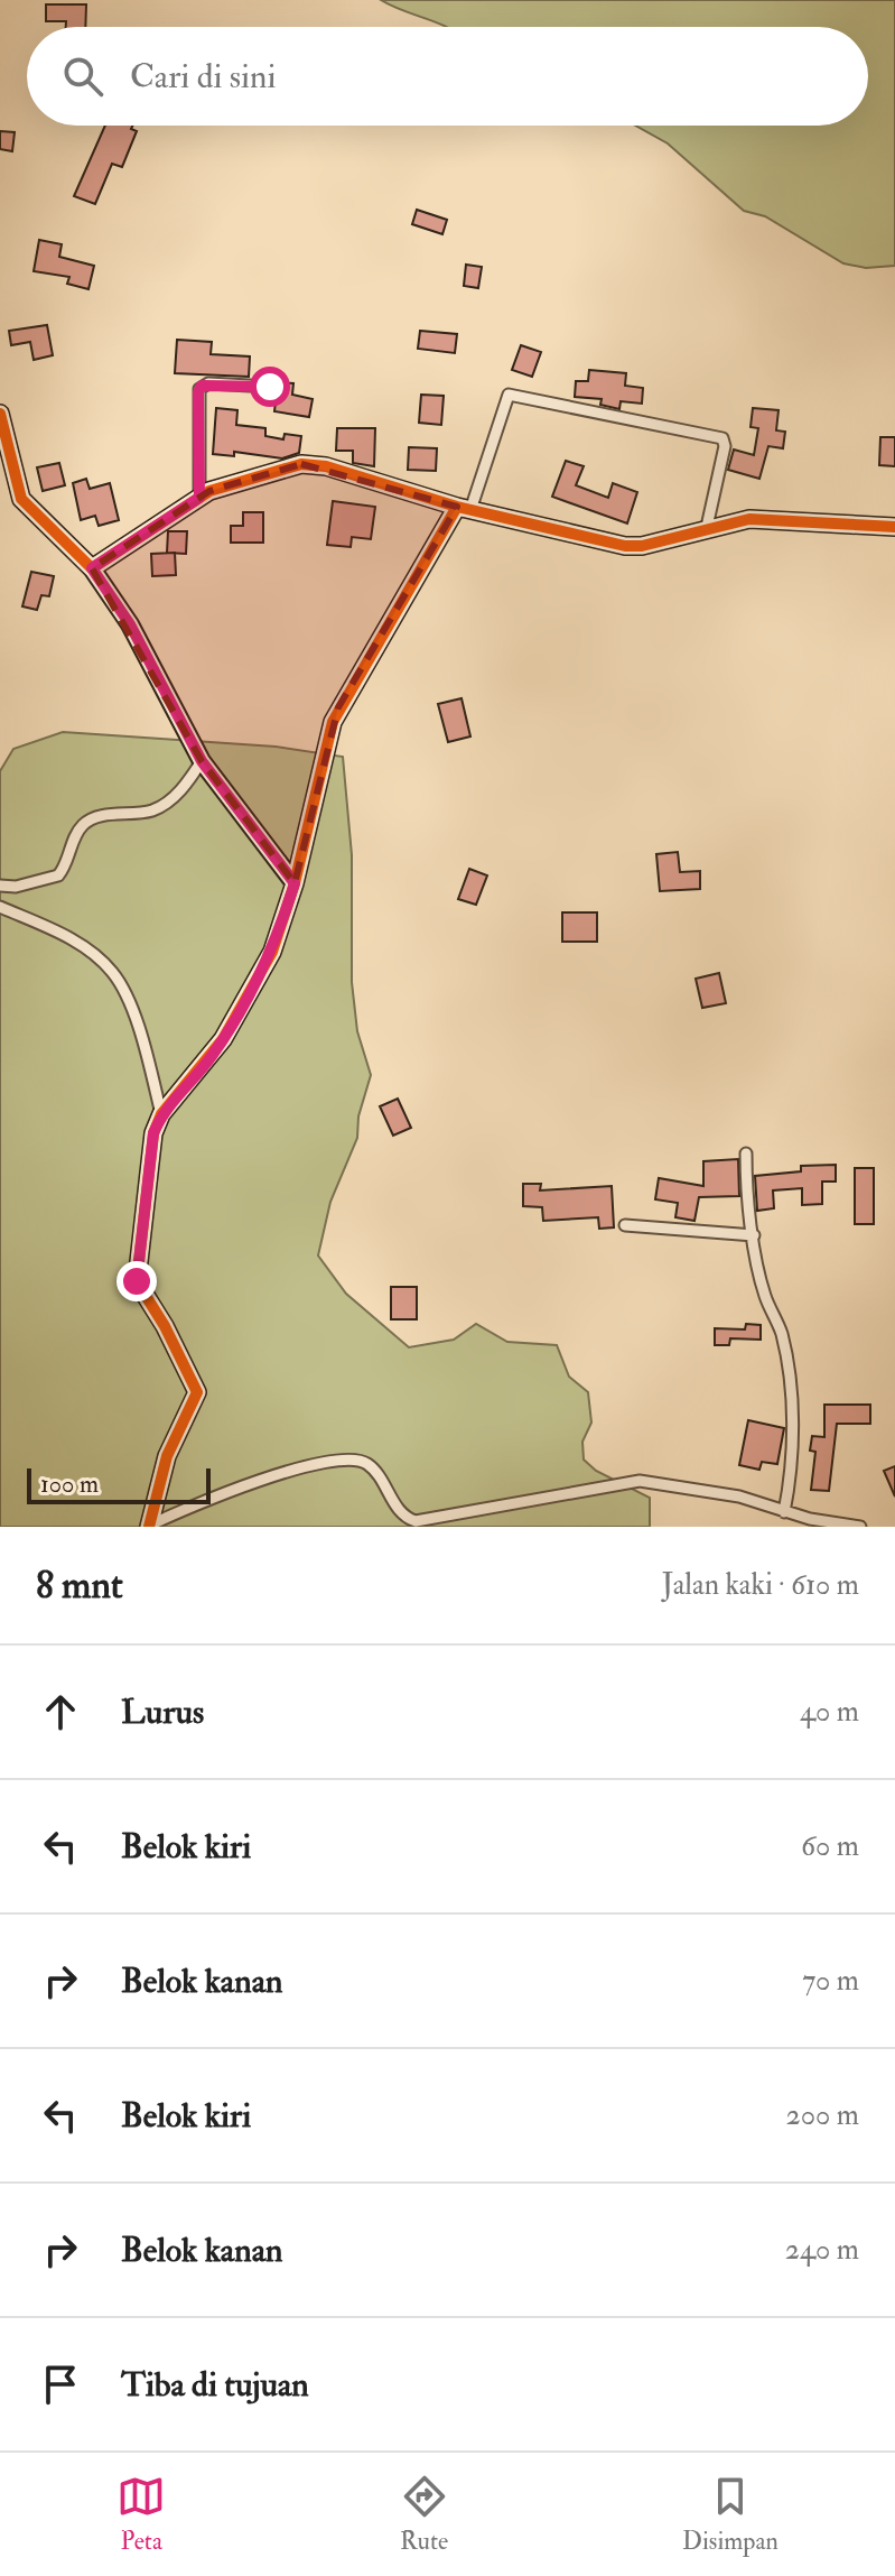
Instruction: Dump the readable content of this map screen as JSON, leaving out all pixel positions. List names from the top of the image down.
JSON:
{
  "scale_bar": "100 m",
  "page": {
    "search": "Cari di sini",
    "scale": "100 m",
    "heading": ["8 mnt", "Jalan kaki · 610 m"],
    "list": [
      ["Lurus", "40 m"],
      ["Belok kiri", "60 m"],
      ["Belok kanan", "70 m"],
      ["Belok kiri", "200 m"],
      ["Belok kanan", "240 m"],
      "Tiba di tujuan"
    ],
    "nav": ["Peta", "Rute", "Disimpan"]
  }
}
